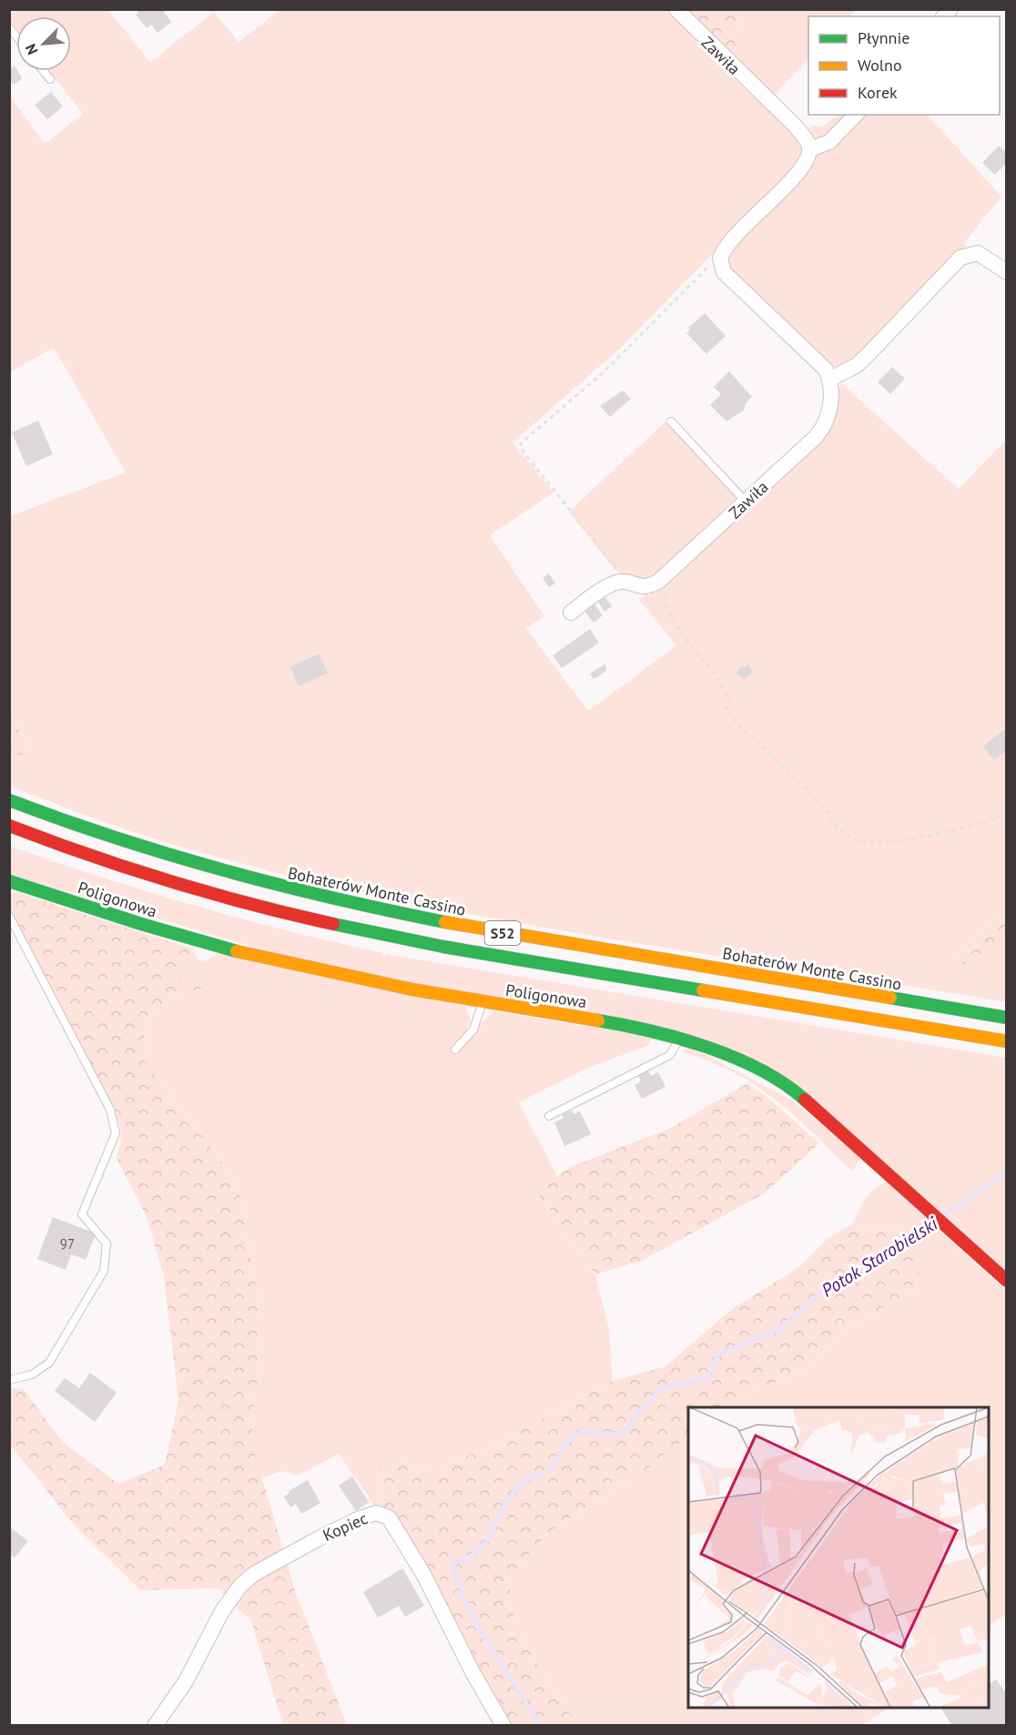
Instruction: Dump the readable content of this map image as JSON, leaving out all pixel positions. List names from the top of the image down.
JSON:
{
  "streets": {
    "main road": ["Bohaterów Monte Cassino", "Poligonowa", "S52"],
    "street": ["Zawiła", "Kopiec"]
  },
  "water": ["Potok Starobielski"],
  "house_numbers": ["97"],
  "legend": ["Płynnie", "Wolno", "Korek"],
  "north": "bottom left"
}
